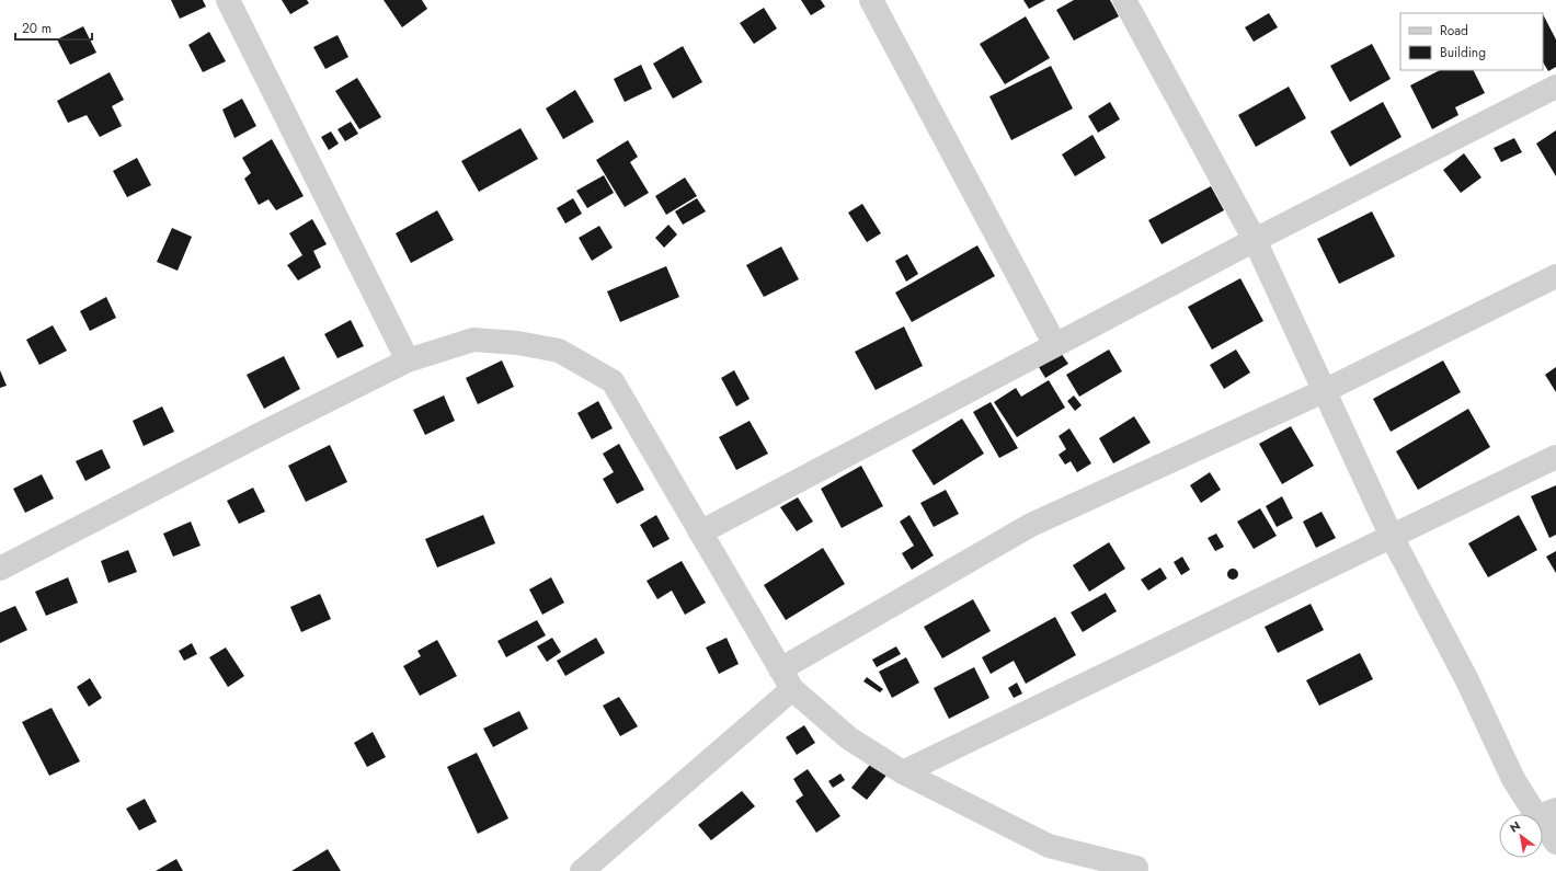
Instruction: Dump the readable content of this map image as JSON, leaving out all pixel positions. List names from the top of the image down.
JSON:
{
  "legend": ["Road", "Building"],
  "scale_bar": "20 m",
  "north": "top left"
}
